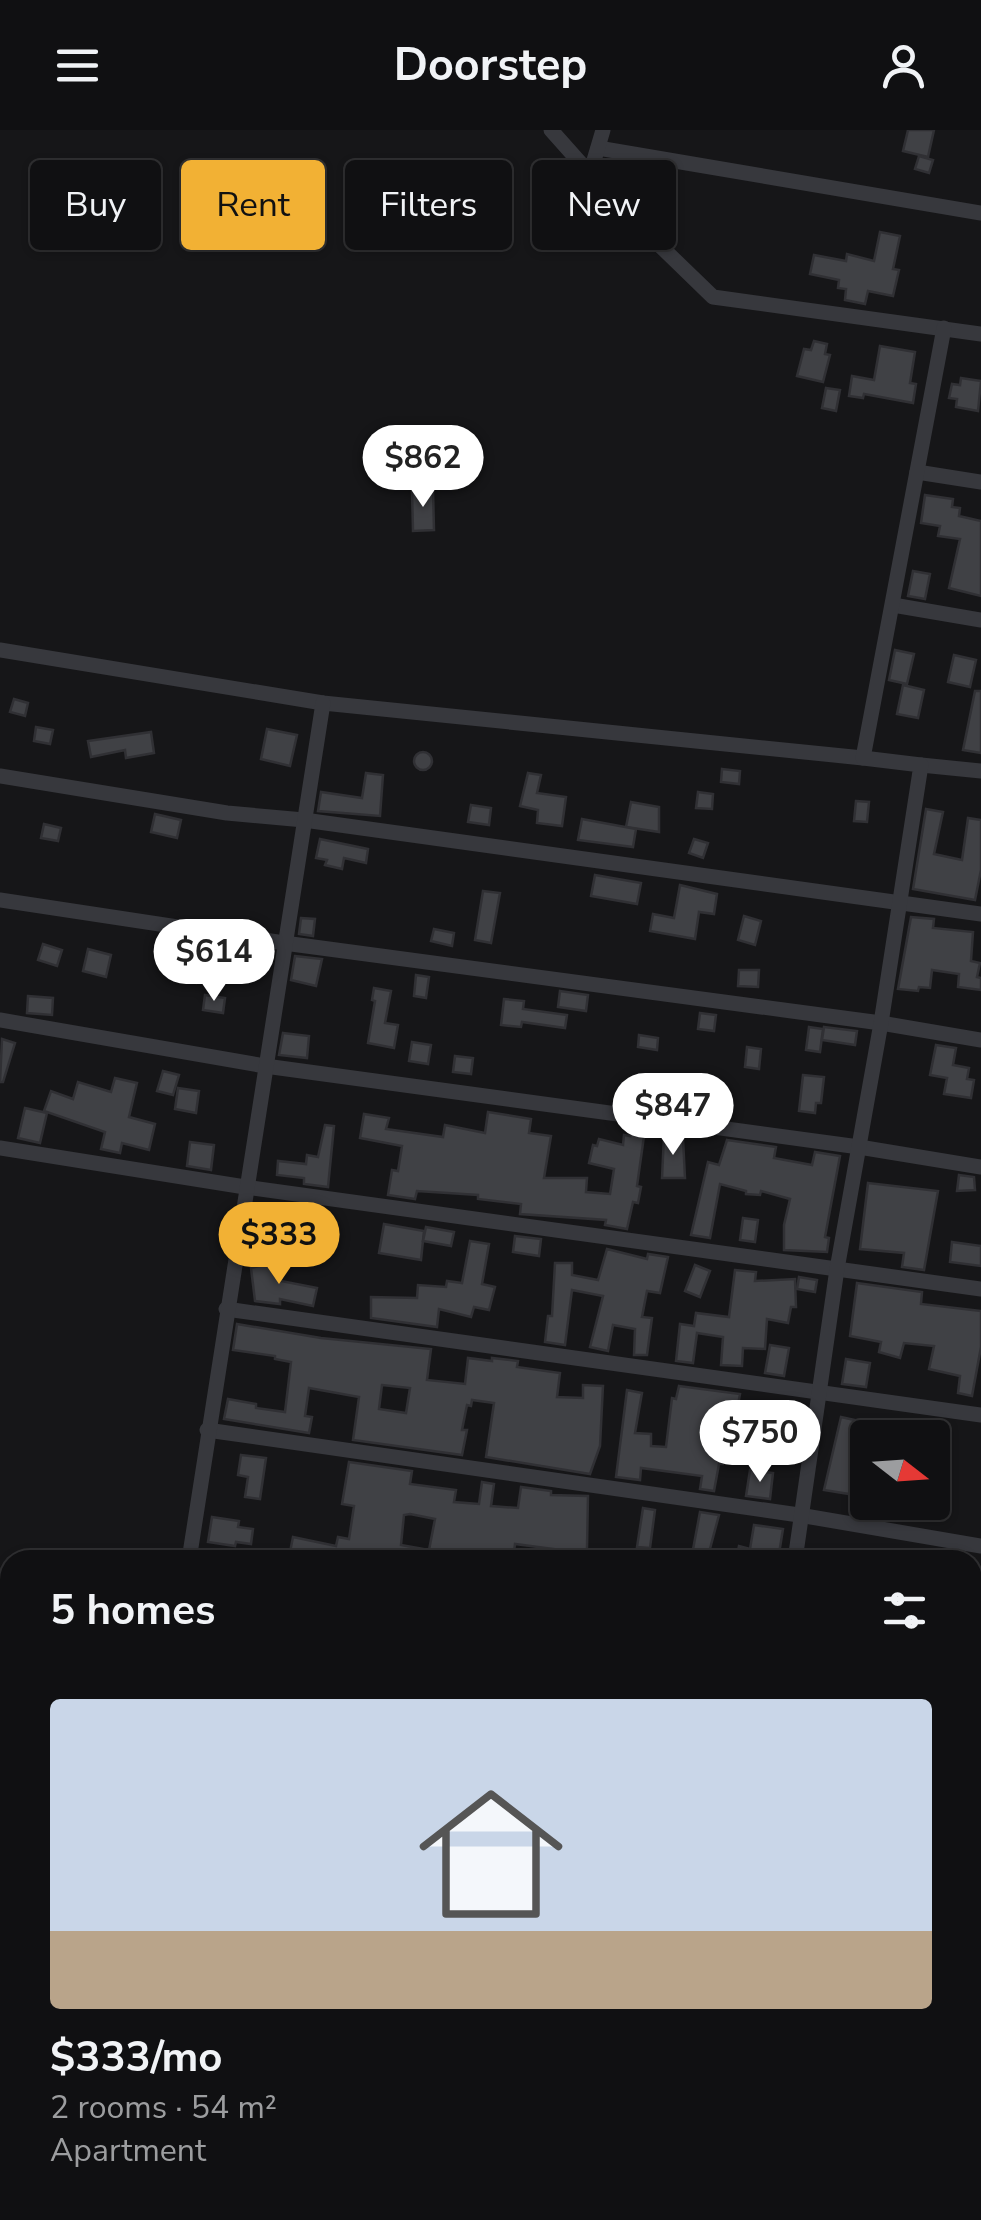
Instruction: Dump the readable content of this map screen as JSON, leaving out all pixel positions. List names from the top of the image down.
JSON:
{
  "north": "right",
  "page": {
    "header": "Doorstep",
    "chip": [
      "Buy",
      "Rent",
      "Filters",
      "New"
    ],
    "price": [
      "$862",
      "$614",
      "$847",
      "$333",
      "$750"
    ],
    "heading": "5 homes",
    "list": [
      {
        "name": "$333/mo",
        "note": "2 rooms · 54 m² · Apartment"
      }
    ]
  }
}
